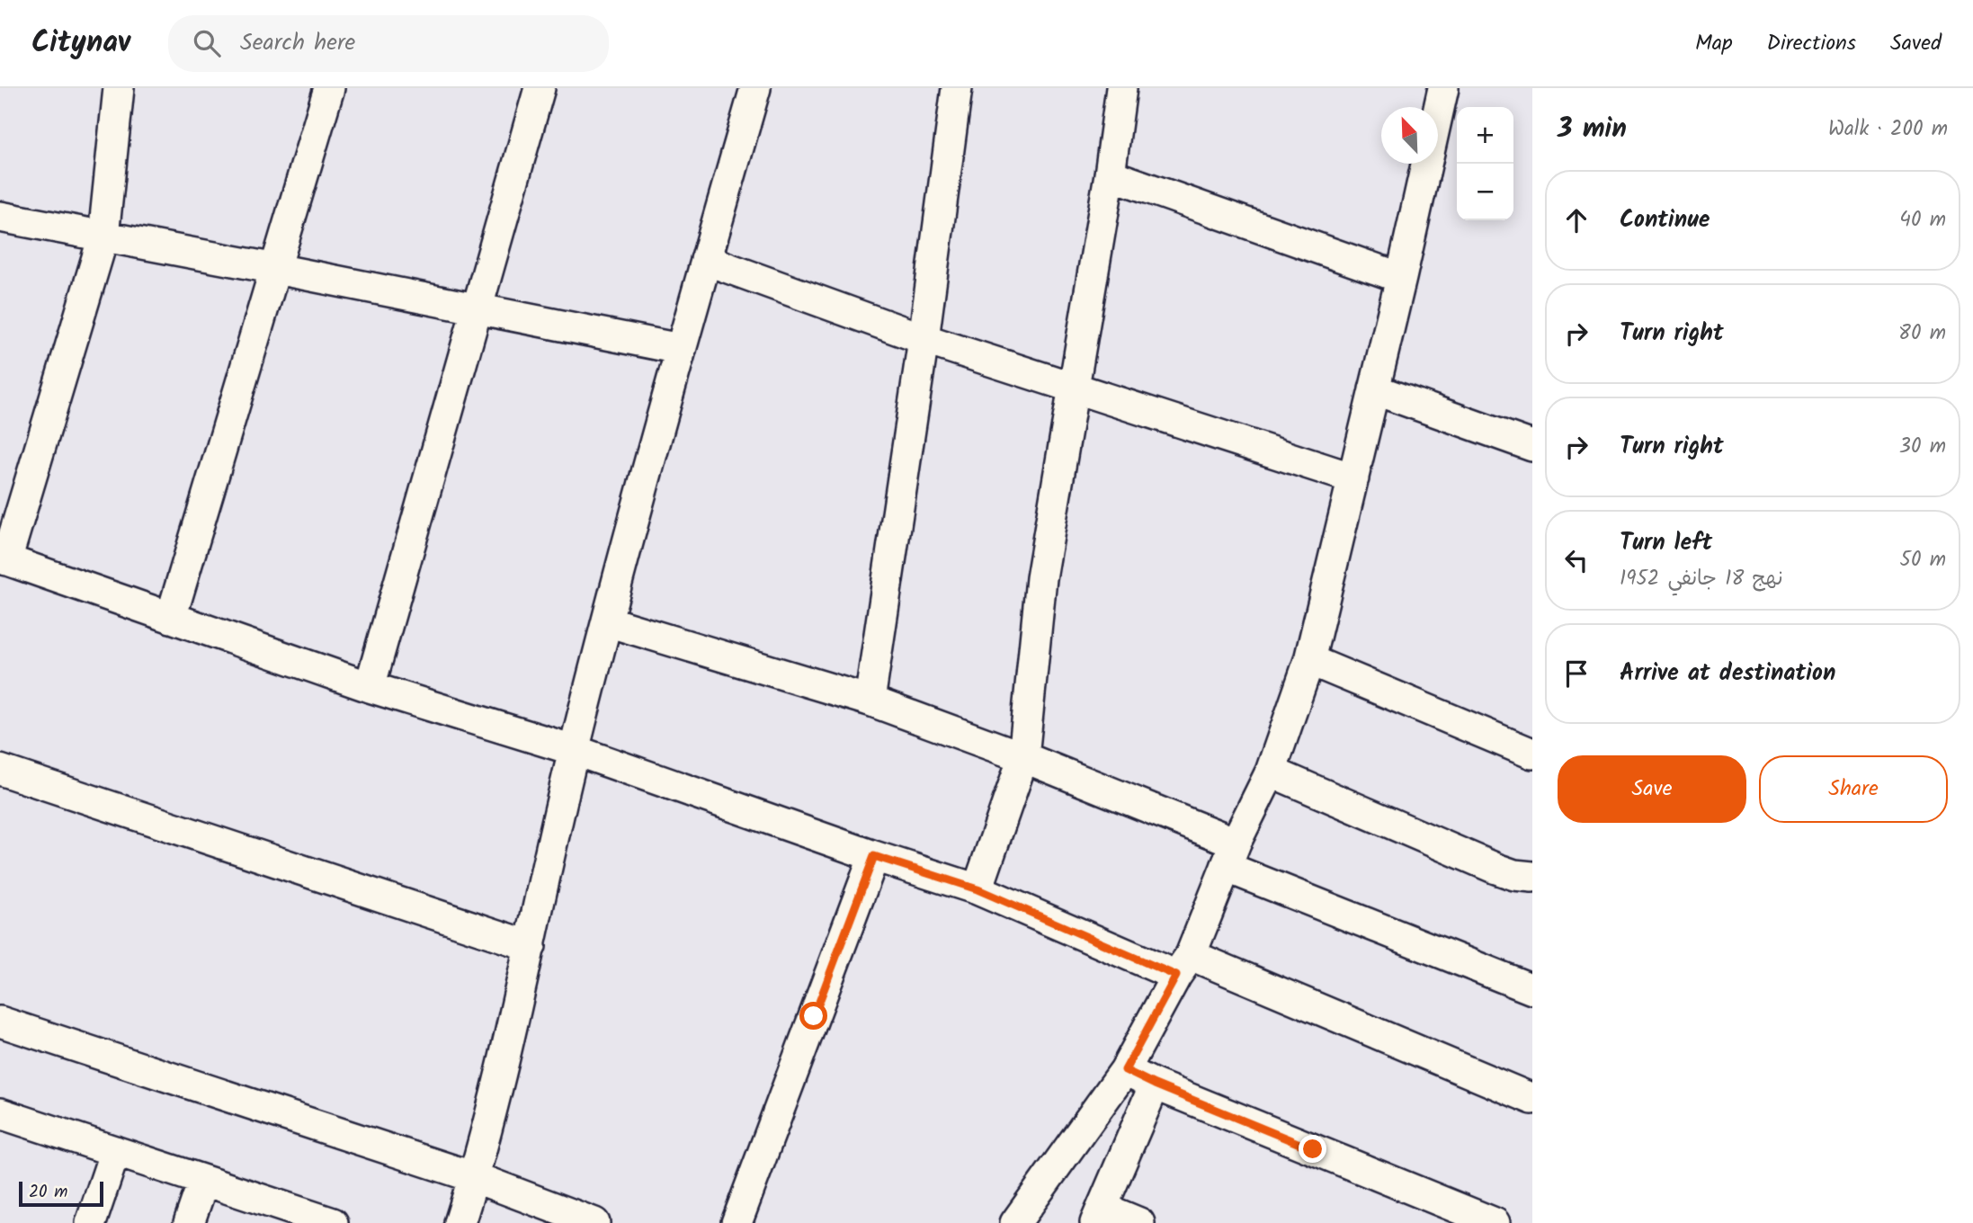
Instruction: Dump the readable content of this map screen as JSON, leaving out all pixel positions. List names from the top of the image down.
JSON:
{
  "scale_bar": "20 m",
  "north": "top left",
  "page": {
    "header": "Citynav",
    "search": "Search here",
    "nav": ["Map", "Directions", "Saved"],
    "heading": ["3 min", "Walk · 200 m"],
    "map_buttons": ["+", "−"],
    "list": [
      ["Continue", "40 m"],
      ["Turn right", "80 m"],
      ["Turn right", "30 m"],
      ["Turn left", "نهج 18 جانفي 1952", "50 m"],
      "Arrive at destination"
    ],
    "buttons": ["Save", "Share"],
    "scale": "20 m"
  }
}
